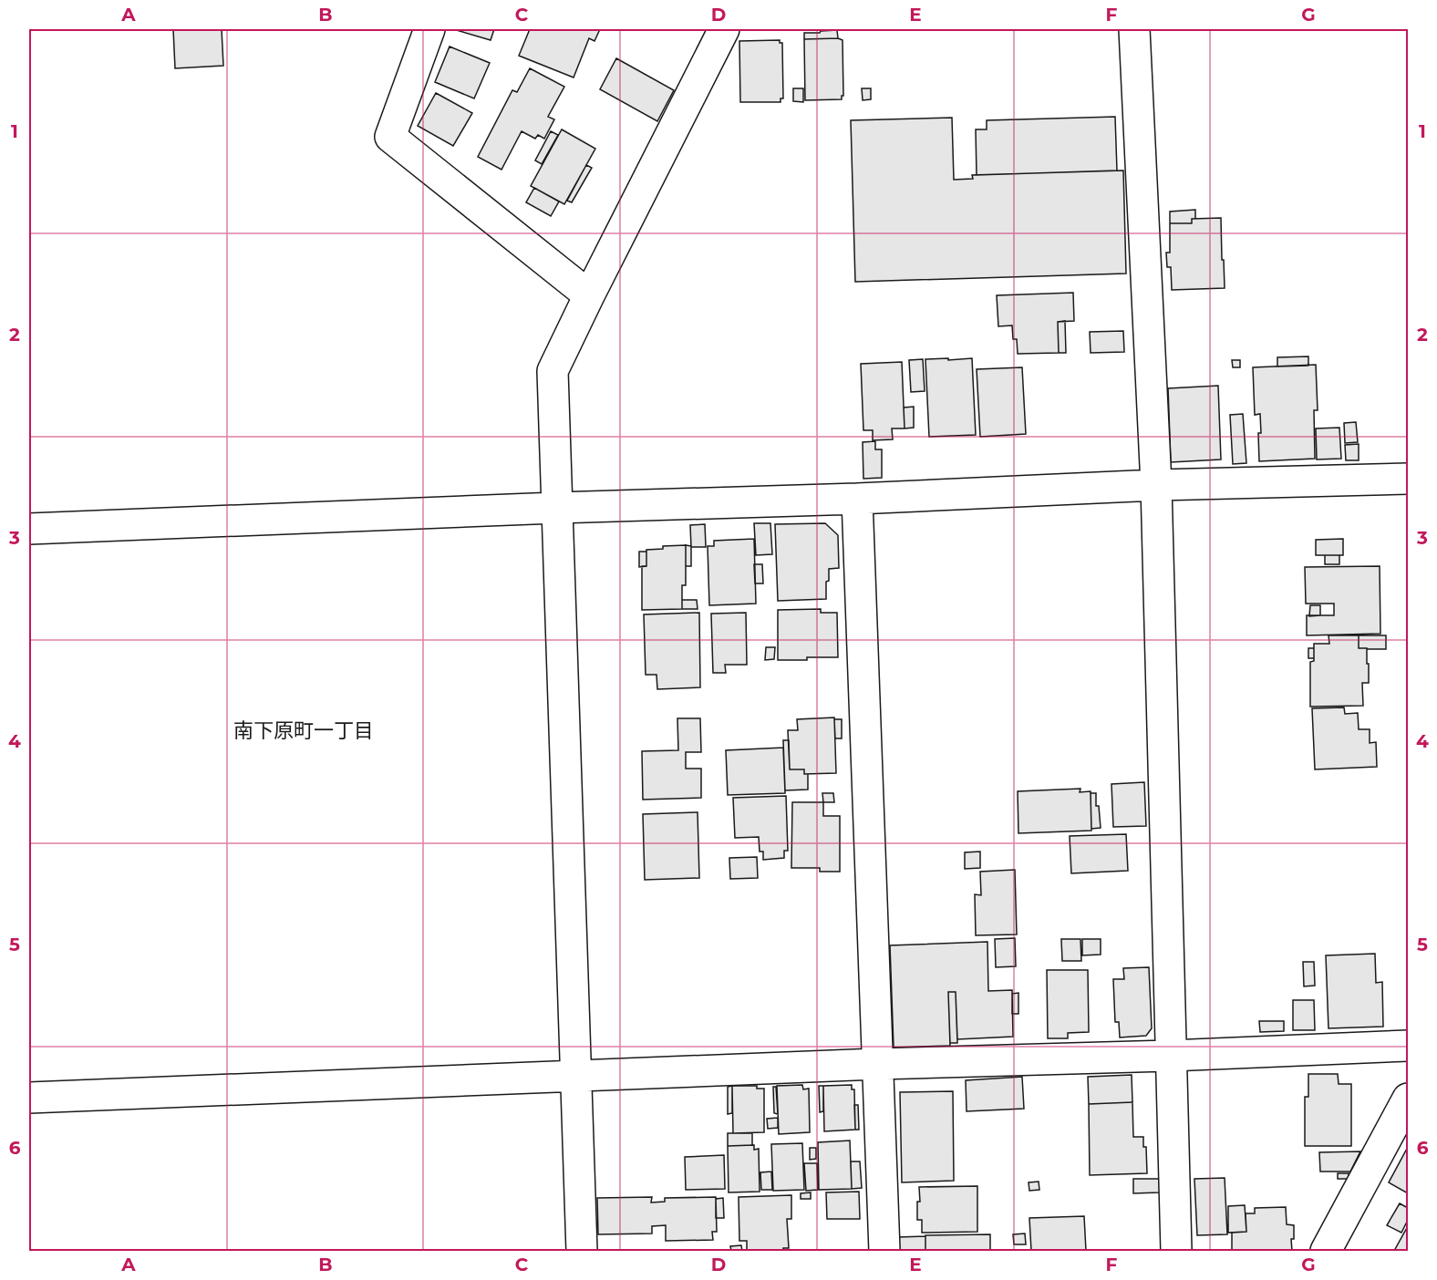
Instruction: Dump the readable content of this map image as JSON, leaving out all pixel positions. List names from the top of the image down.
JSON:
{
  "districts": ["南下原町一丁目"],
  "grid": {
    "columns": [
      "A",
      "B",
      "C",
      "D",
      "E",
      "F",
      "G"
    ],
    "rows": [
      "1",
      "2",
      "3",
      "4",
      "5",
      "6"
    ]
  }
}
